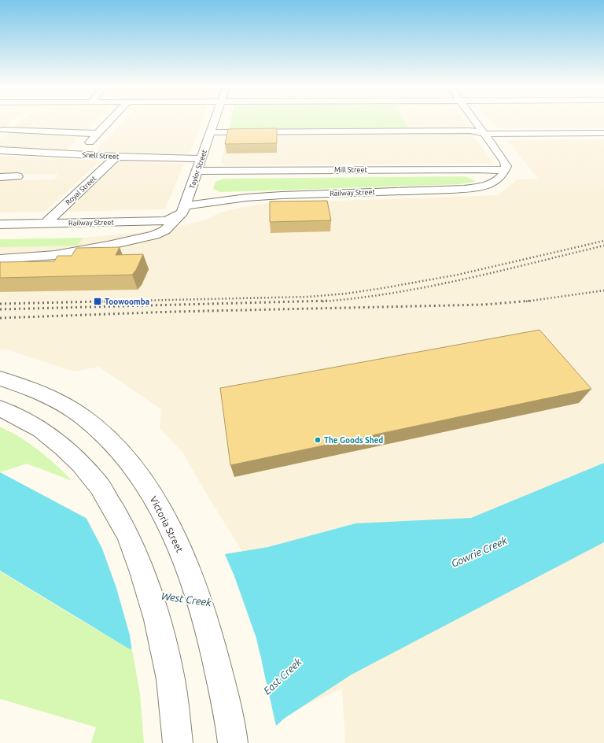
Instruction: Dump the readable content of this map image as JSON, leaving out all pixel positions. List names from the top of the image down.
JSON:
{
  "streets": {
    "street": [
      "Snell Street",
      "Taylor Street",
      "Mill Street",
      "Royal Street",
      "Railway Street",
      "Victoria Street"
    ]
  },
  "crossings": [
    ["Snell Street", "Taylor Street"],
    ["Snell Street", "Royal Street"],
    ["Taylor Street", "Mill Street"],
    ["Taylor Street", "Railway Street"],
    ["Mill Street", "Railway Street"],
    ["Royal Street", "Railway Street"]
  ],
  "water": ["Gowrie Creek", "West Creek", "East Creek"],
  "places": {
    "transit": ["Toowoomba"],
    "other": ["The Goods Shed"]
  }
}
